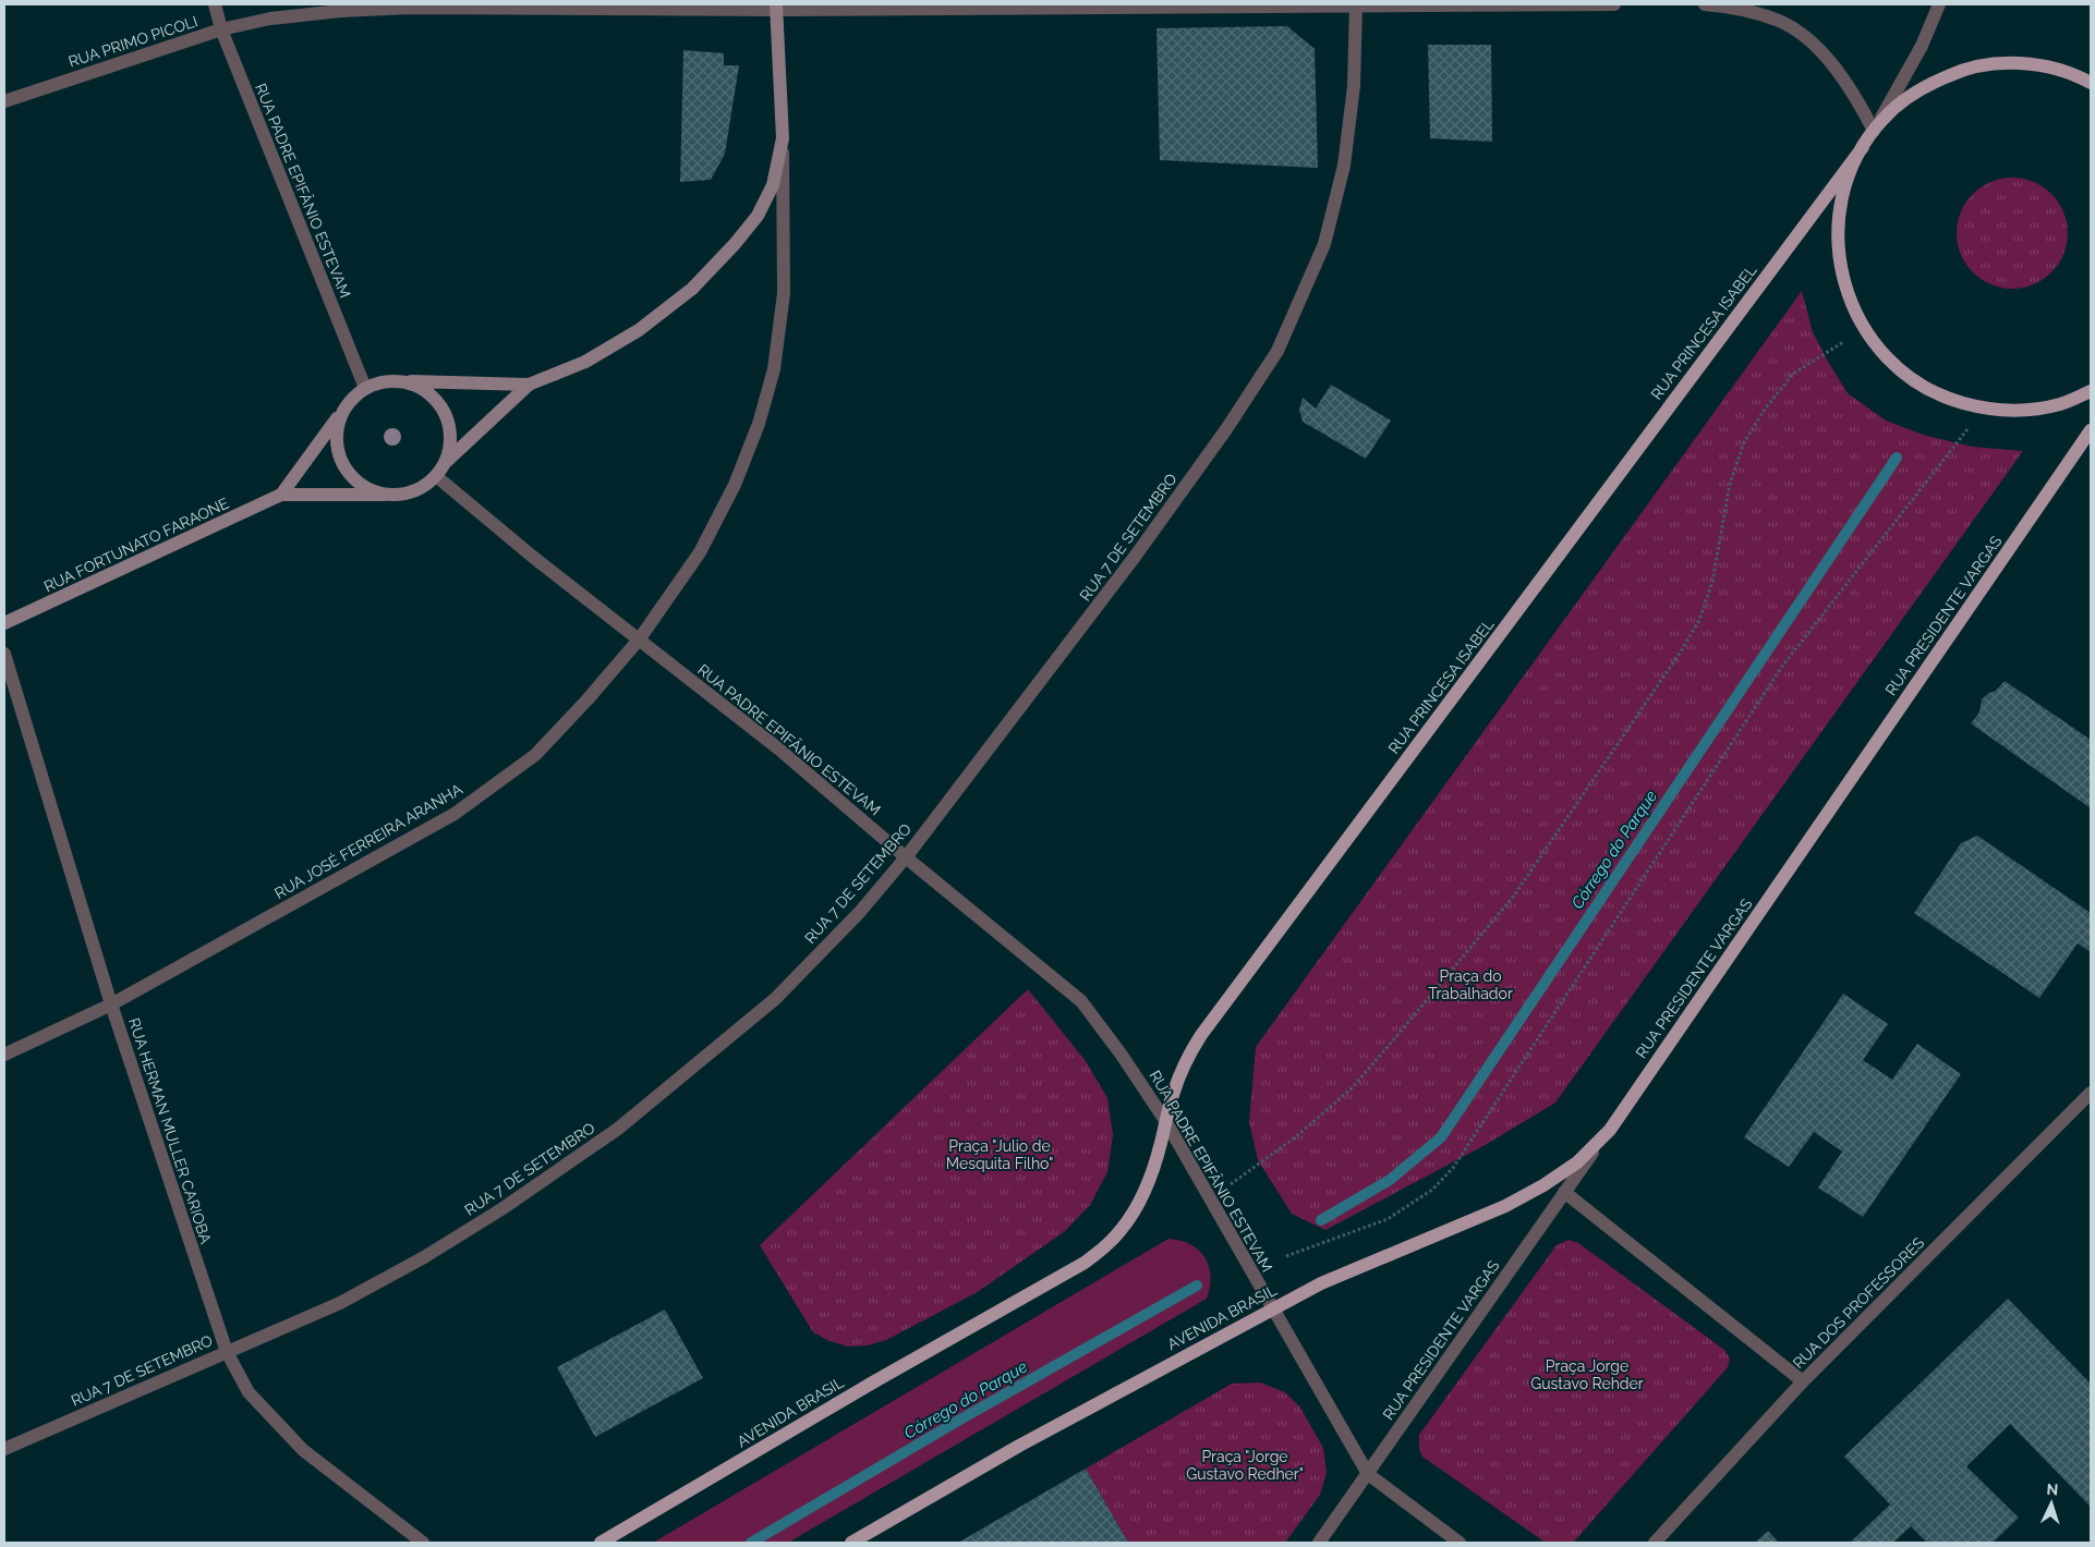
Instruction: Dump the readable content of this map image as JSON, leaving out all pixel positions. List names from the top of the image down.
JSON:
{
  "streets": {
    "main road": [
      "RUA PRINCESA ISABEL",
      "RUA FORTUNATO FARAONE",
      "RUA PRESIDENTE VARGAS",
      "AVENIDA BRASIL"
    ],
    "street": [
      "RUA PRIMO PICOLI",
      "RUA PADRE EPIFÂNIO ESTEVAM",
      "RUA 7 DE SETEMBRO",
      "RUA JOSÉ FERREIRA ARANHA",
      "RUA HERMAN MULLER CARIOBA",
      "RUA DOS PROFESSORES"
    ]
  },
  "crossings": [
    ["RUA PRIMO PICOLI", "RUA PADRE EPIFÂNIO ESTEVAM"],
    ["RUA PRIMO PICOLI", "RUA 7 DE SETEMBRO"],
    ["RUA PADRE EPIFÂNIO ESTEVAM", "RUA PRINCESA ISABEL"],
    ["RUA PADRE EPIFÂNIO ESTEVAM", "RUA 7 DE SETEMBRO"],
    ["RUA PADRE EPIFÂNIO ESTEVAM", "RUA PRESIDENTE VARGAS"],
    ["RUA PADRE EPIFÂNIO ESTEVAM", "RUA JOSÉ FERREIRA ARANHA"],
    ["RUA PADRE EPIFÂNIO ESTEVAM", "AVENIDA BRASIL"],
    ["RUA PRINCESA ISABEL", "AVENIDA BRASIL"],
    ["RUA 7 DE SETEMBRO", "RUA HERMAN MULLER CARIOBA"],
    ["RUA PRESIDENTE VARGAS", "AVENIDA BRASIL"],
    ["RUA JOSÉ FERREIRA ARANHA", "RUA HERMAN MULLER CARIOBA"]
  ],
  "water": ["Córrego do Parque"],
  "parks": [
    "Praça do Trabalhador",
    "Praça \"Julio de Mesquita Filho\"",
    "Praça Jorge Gustavo Rehder",
    "Praça \"Jorge Gustavo Redher\""
  ],
  "north": "top"
}
